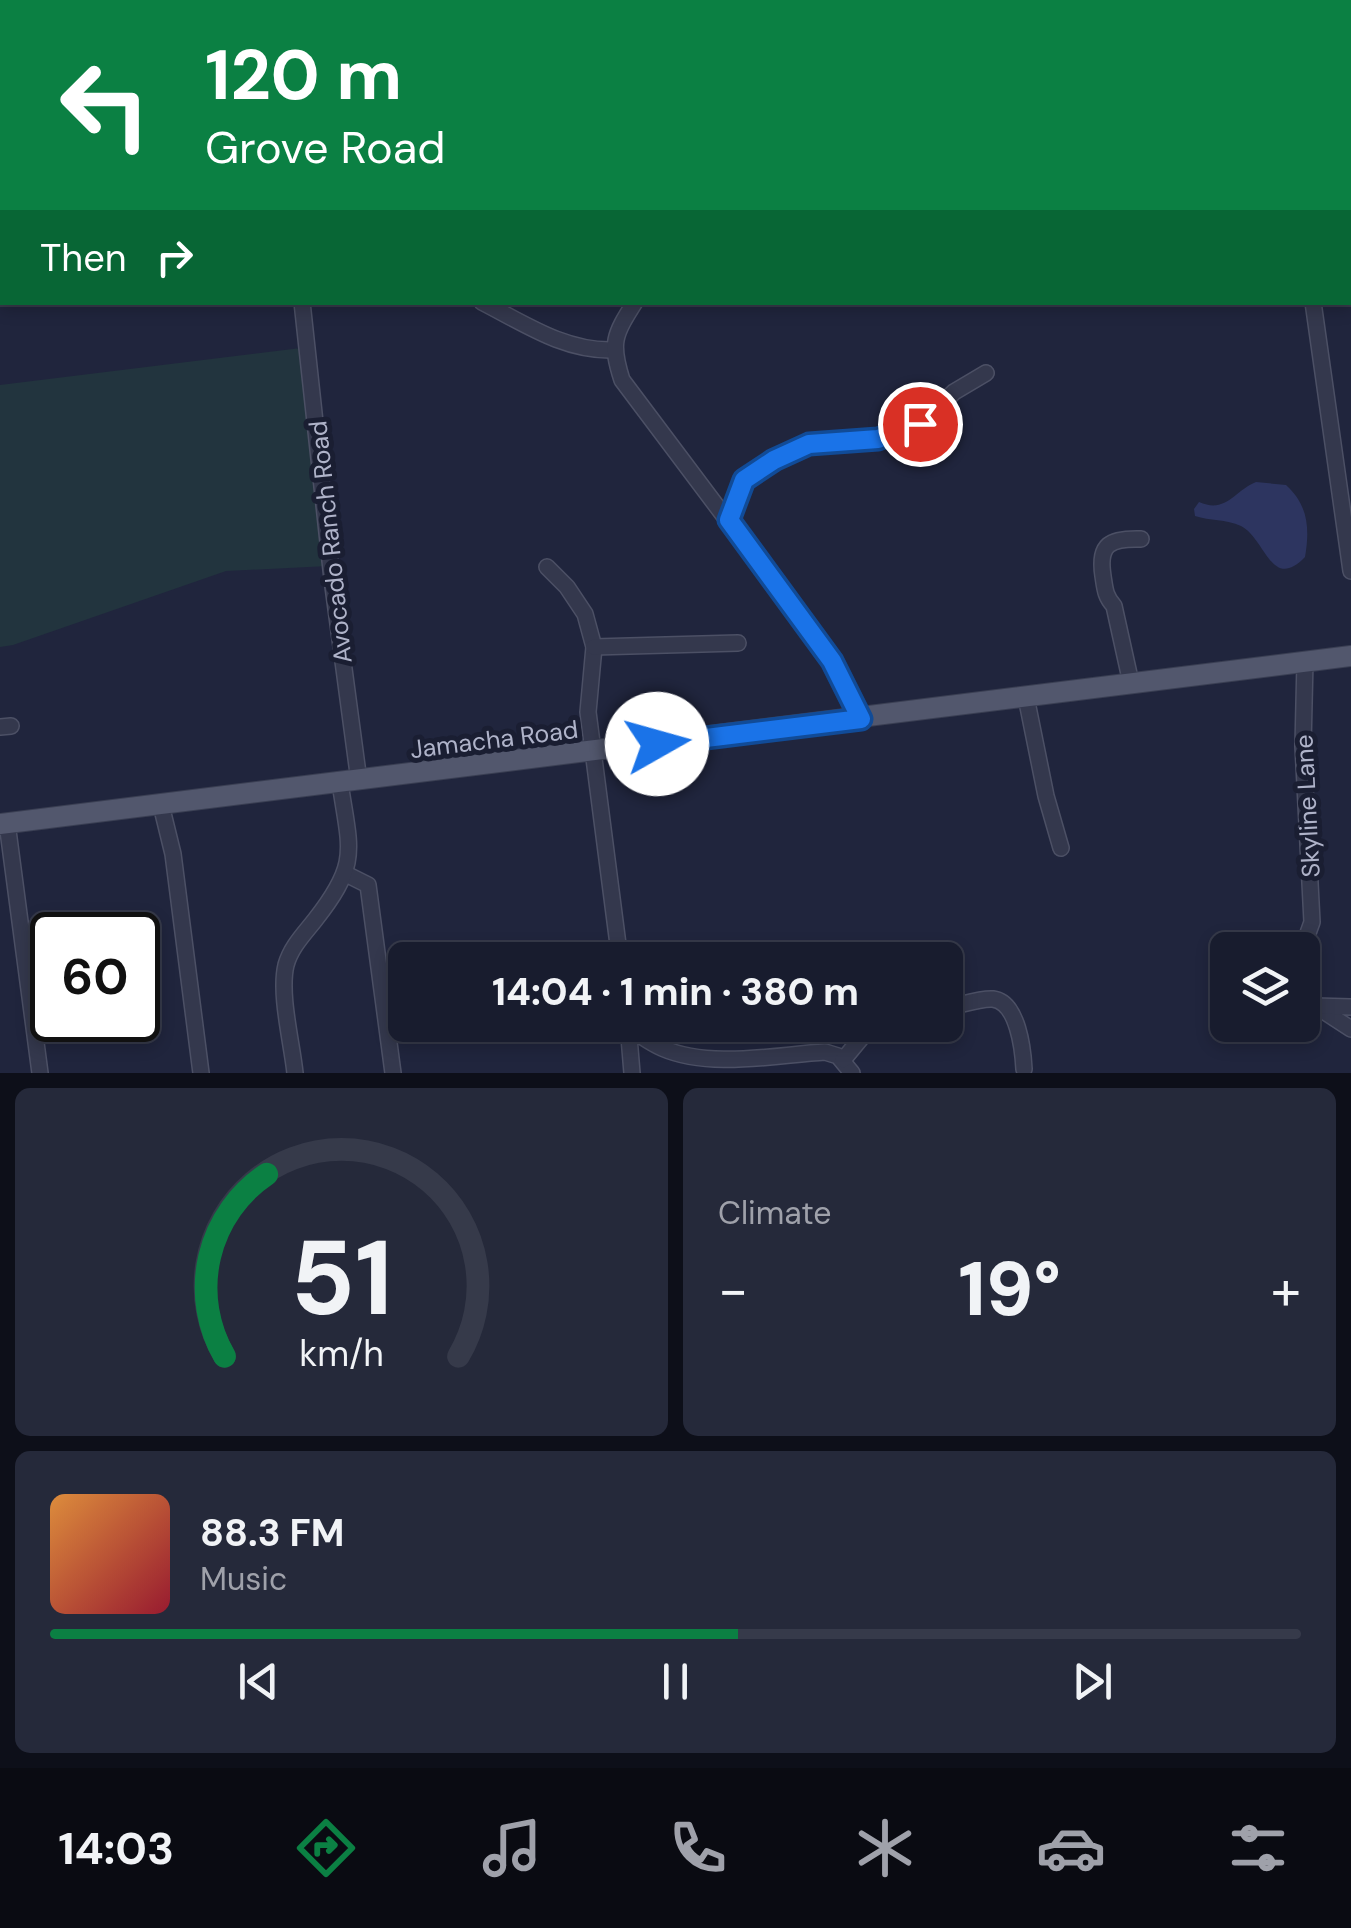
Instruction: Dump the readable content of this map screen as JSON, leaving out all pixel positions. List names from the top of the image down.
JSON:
{
  "streets": {
    "main road": ["Jamacha Road"],
    "street": ["Avocado Ranch Road", "Skyline Lane"]
  },
  "crossings": [
    ["Avocado Ranch Road", "Jamacha Road"],
    ["Jamacha Road", "Skyline Lane"]
  ],
  "page": {
    "turn": ["120 m", "Grove Road"],
    "then": "Then",
    "limit": "60",
    "trip": "14:04 · 1 min · 380 m",
    "tile": "Climate",
    "heat": ["−", "19°", "+"],
    "song": ["88.3 FM", "Music"],
    "tabs": "14:03",
    "gauge": ["51", "km/h"]
  }
}
